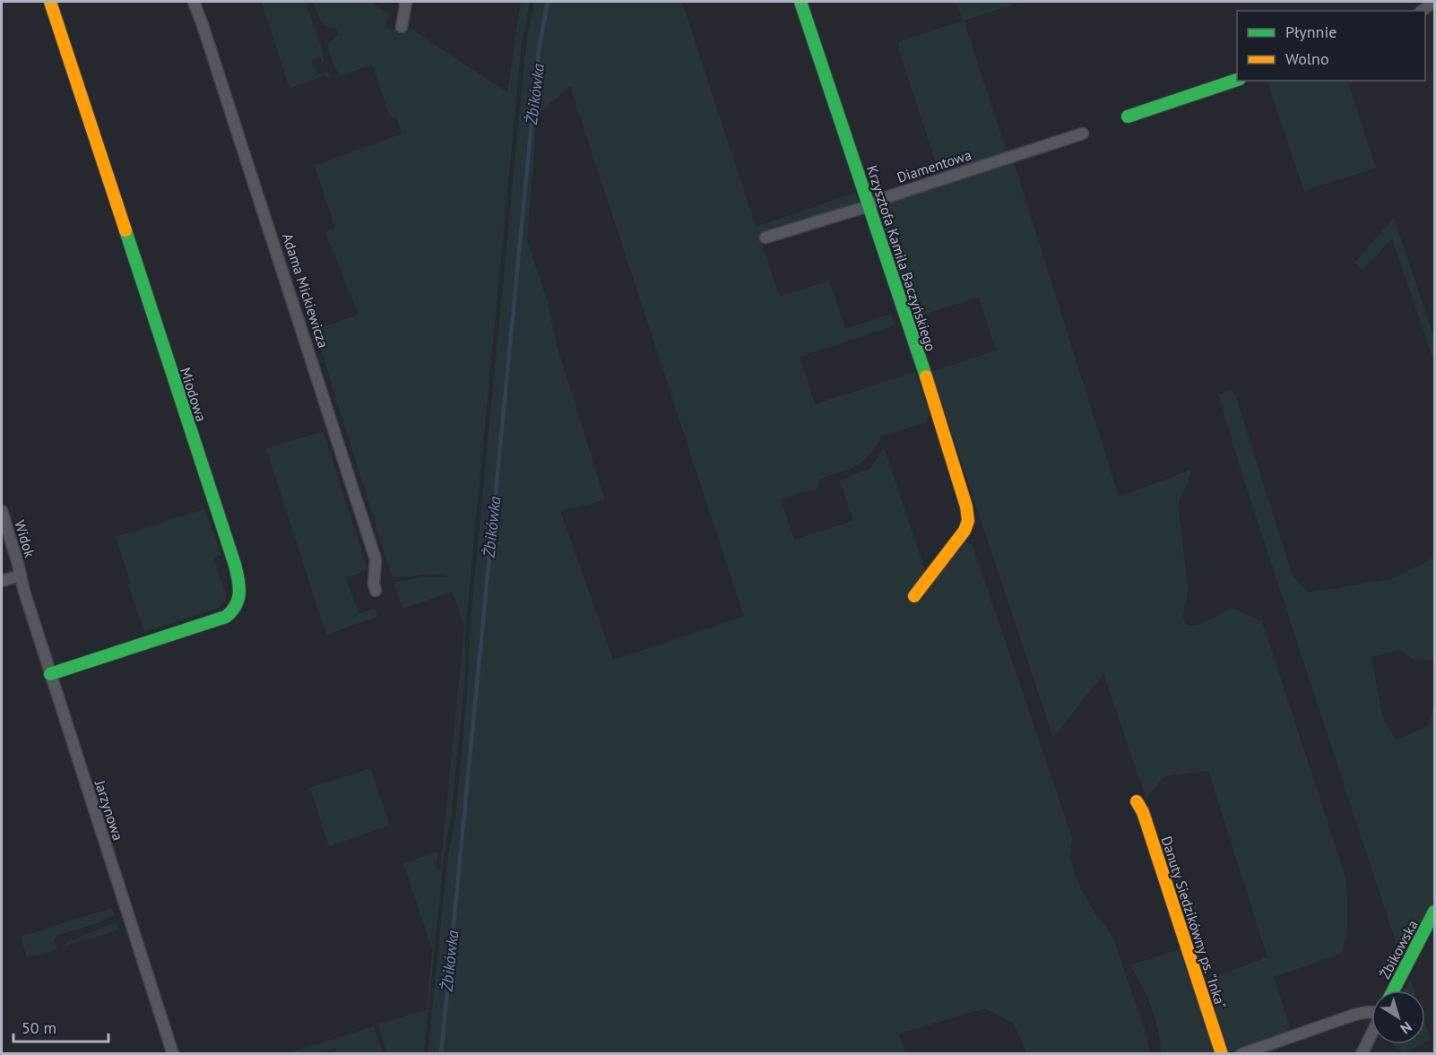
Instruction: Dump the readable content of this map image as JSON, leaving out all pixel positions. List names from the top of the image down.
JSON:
{
  "streets": {
    "street": [
      "Diamentowa",
      "Krzysztofa Kamila Baczyńskiego",
      "Adama Mickiewicza",
      "Miodowa",
      "Widok",
      "Jarzynowa",
      "Danuty Siedzikówny ps. \"Inka\"",
      "Żbikowska"
    ]
  },
  "crossings": [
    ["Diamentowa", "Krzysztofa Kamila Baczyńskiego"],
    ["Miodowa", "Jarzynowa"],
    ["Widok", "Jarzynowa"]
  ],
  "water": ["Żbikówka"],
  "legend": ["Płynnie", "Wolno"],
  "scale_bar": "50 m",
  "north": "bottom right"
}
